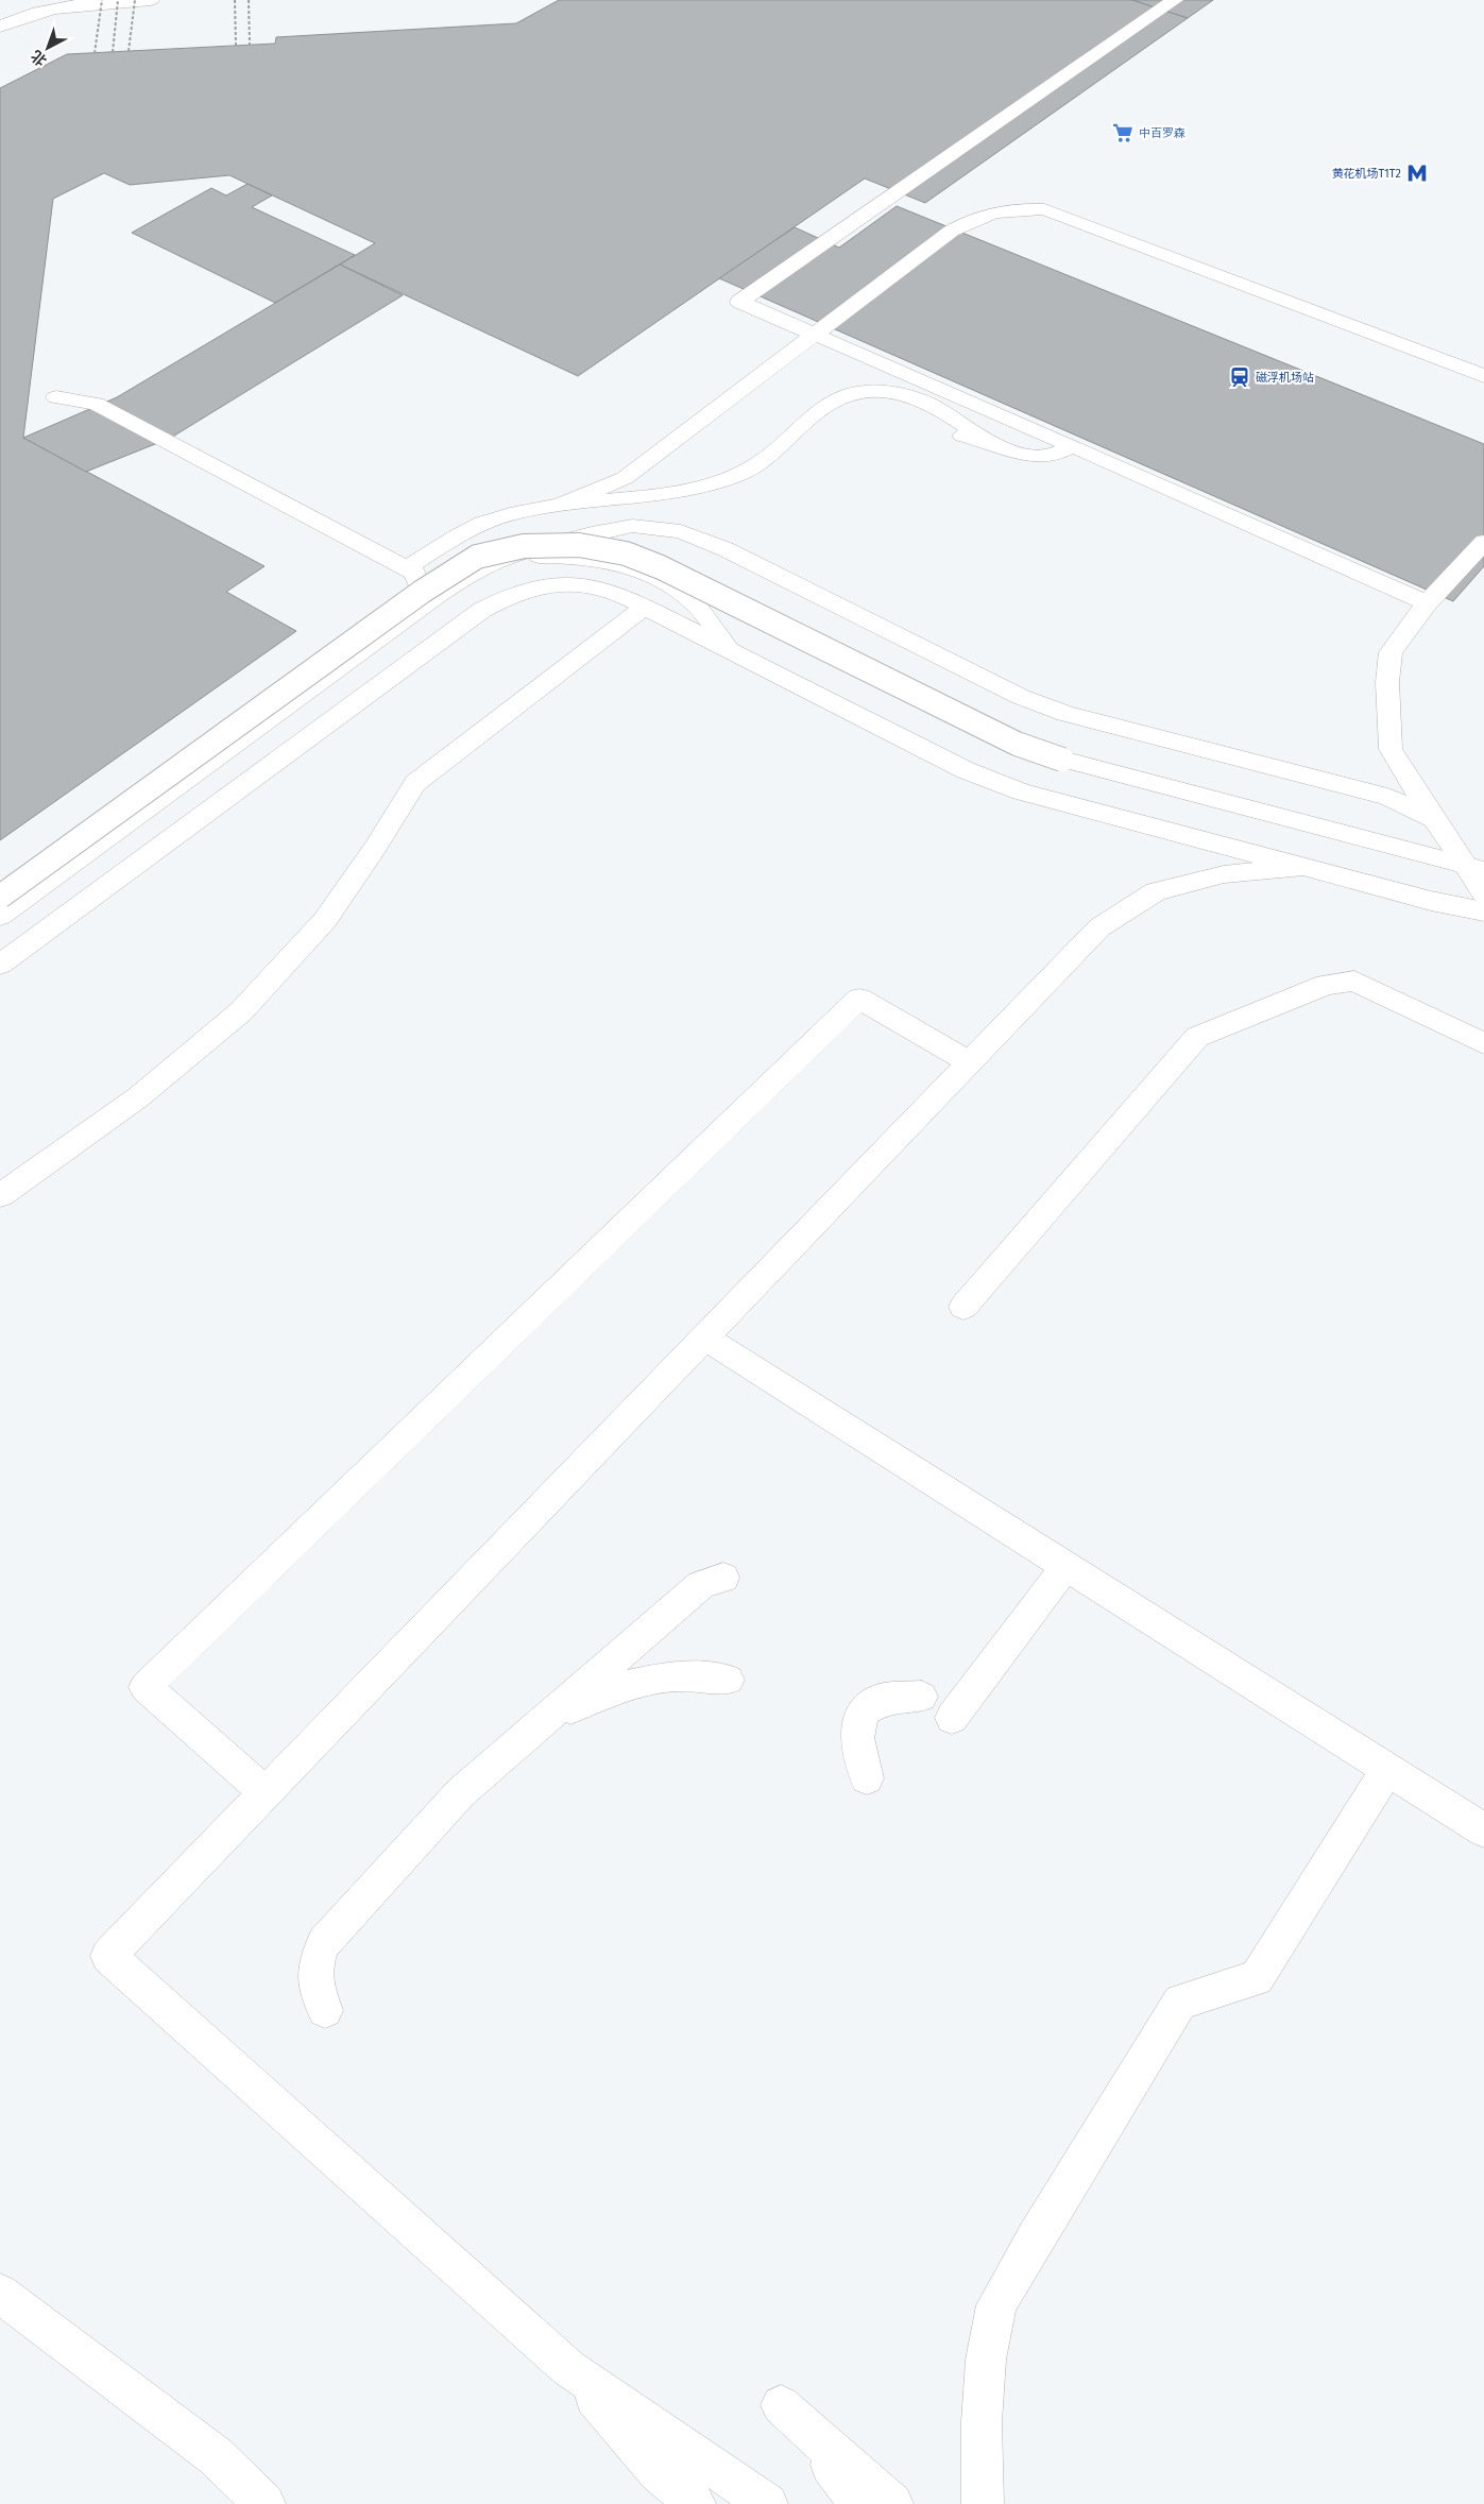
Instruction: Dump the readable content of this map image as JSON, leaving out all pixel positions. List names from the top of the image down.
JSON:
{
  "places": {
    "supermarket": ["中百罗森"],
    "metro station": ["黄花机场T1T2"],
    "station": ["磁浮机场站"]
  },
  "north": "bottom left"
}
